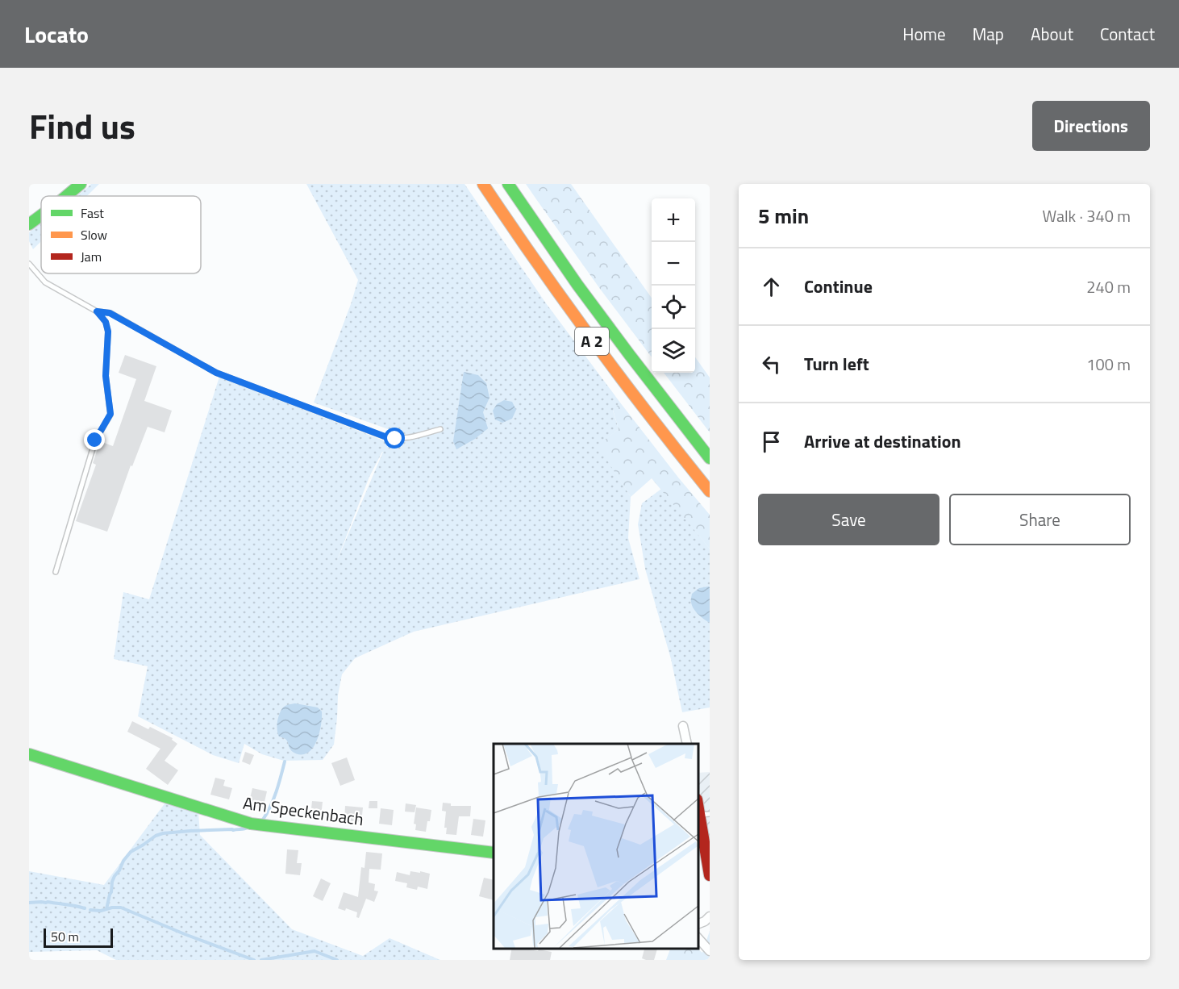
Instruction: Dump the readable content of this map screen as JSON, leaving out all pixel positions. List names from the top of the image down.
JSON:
{
  "streets": {
    "main road": ["A 2", "Am Speckenbach"]
  },
  "legend": ["Fast", "Slow", "Jam"],
  "scale_bar": "50 m",
  "page": {
    "header": "Locato",
    "nav": [
      "Home",
      "Map",
      "About",
      "Contact"
    ],
    "title": "Find us",
    "buttons": [
      "Directions",
      ["Save", "Share"]
    ],
    "heading": ["5 min", "Walk · 340 m"],
    "map_buttons": ["+", "−"],
    "list": [
      ["Continue", "240 m"],
      ["Turn left", "100 m"],
      "Arrive at destination"
    ],
    "scale": "50 m"
  }
}
